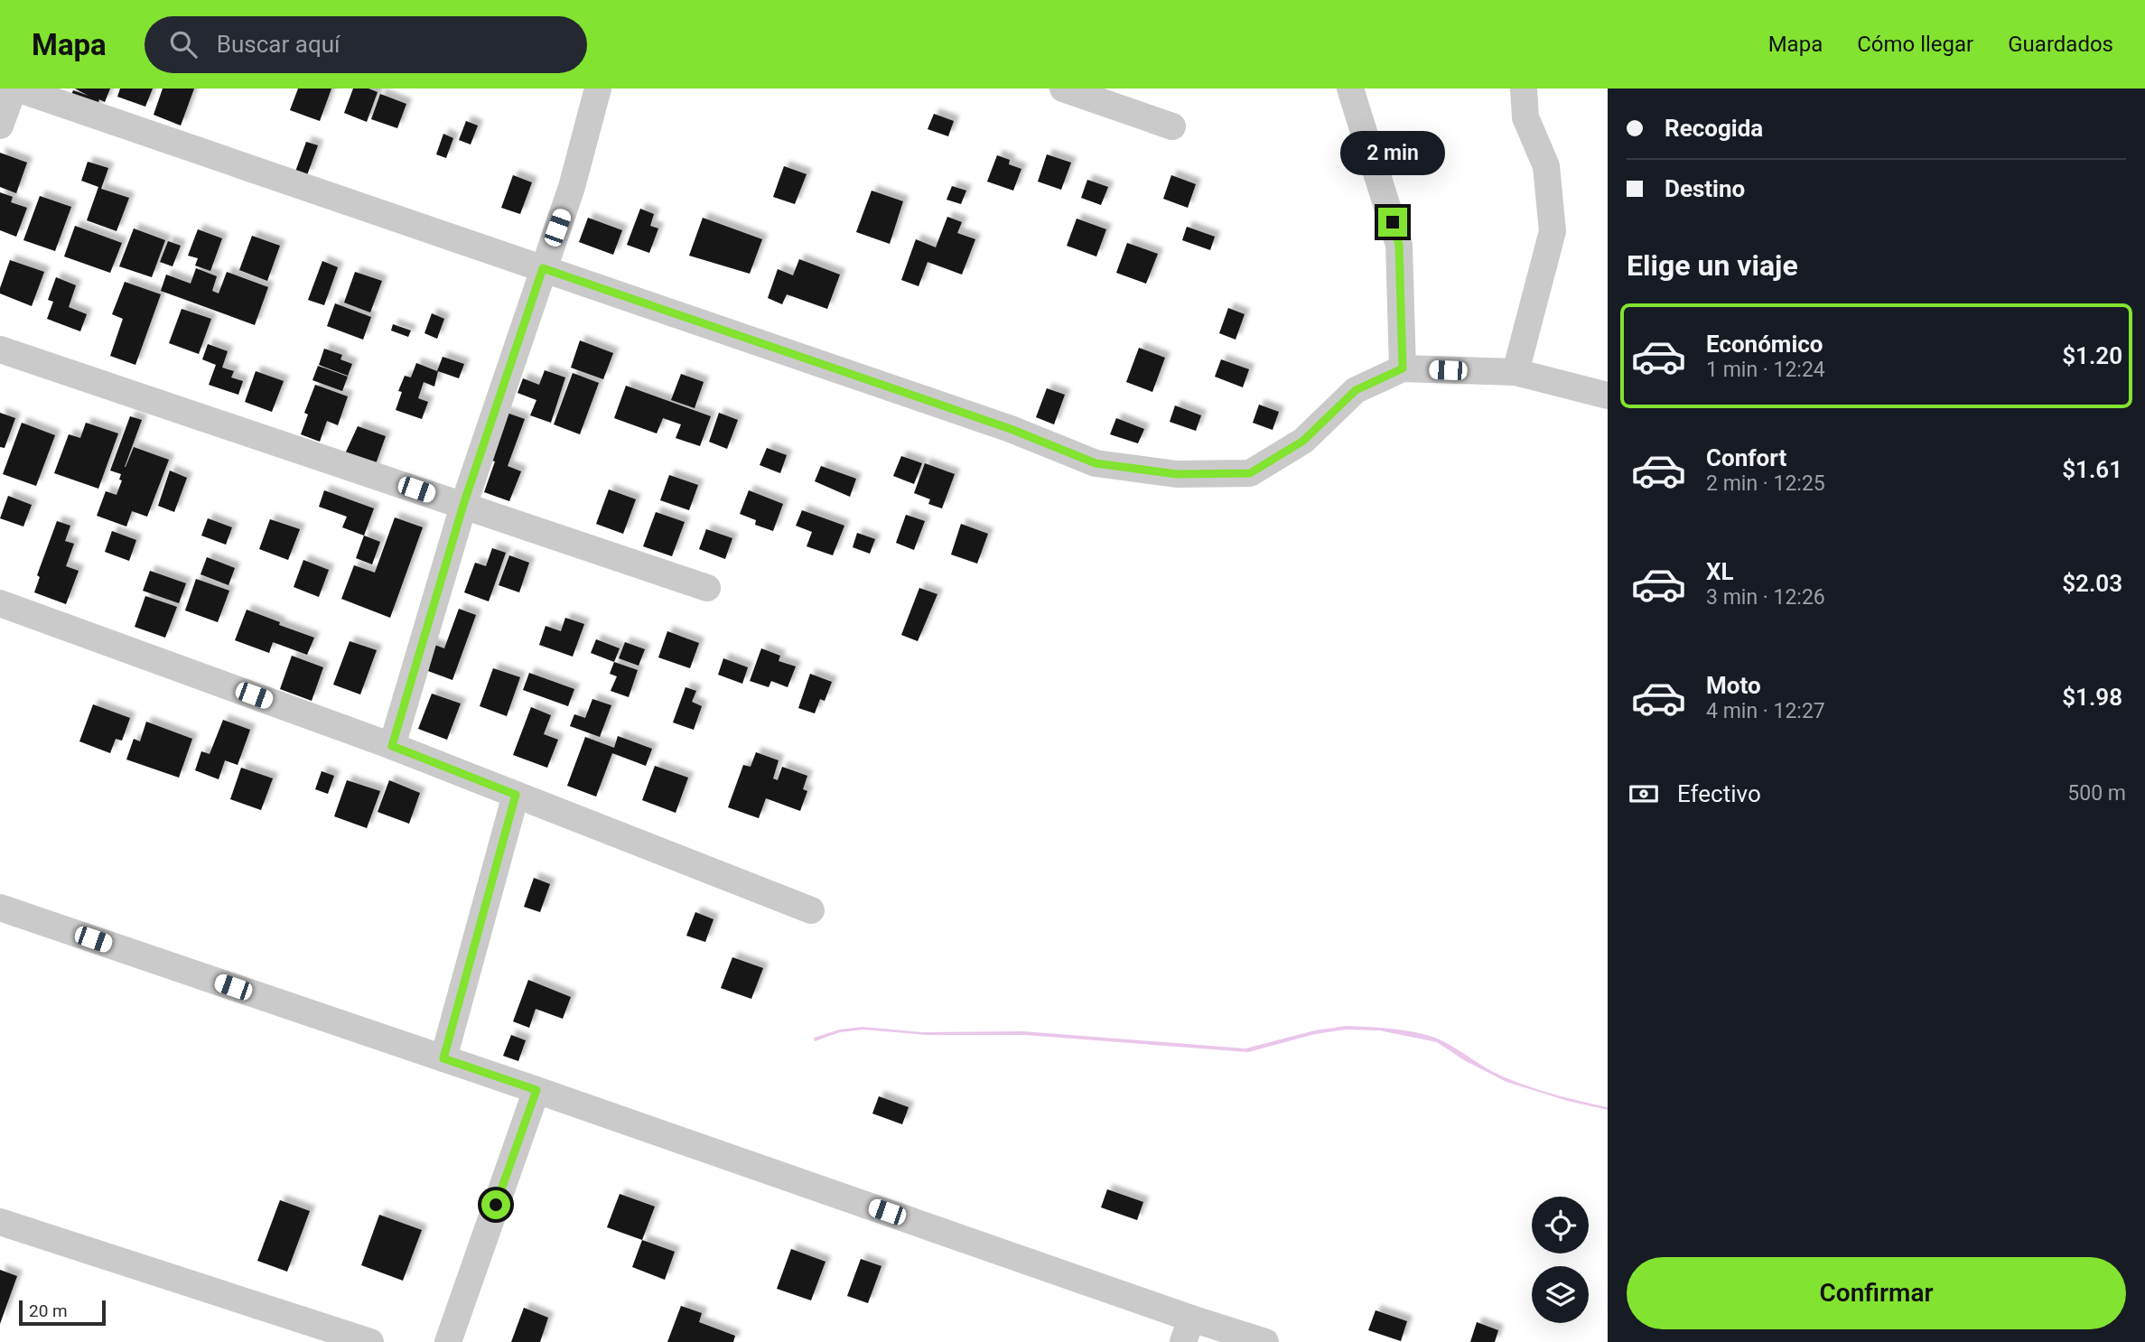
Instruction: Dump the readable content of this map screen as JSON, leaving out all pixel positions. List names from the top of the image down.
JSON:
{
  "scale_bar": "20 m",
  "page": {
    "header": "Mapa",
    "search": "Buscar aquí",
    "nav": ["Mapa", "Cómo llegar", "Guardados"],
    "banner": ["Recogida", "Destino"],
    "bubble": "2 min",
    "heading": "Elige un viaje",
    "list": [
      {
        "name": "Económico",
        "note": "1 min · 12:24",
        "value": "$1.20"
      },
      {
        "name": "Confort",
        "note": "2 min · 12:25",
        "value": "$1.61"
      },
      {
        "name": "XL",
        "note": "3 min · 12:26",
        "value": "$2.03"
      },
      {
        "name": "Moto",
        "note": "4 min · 12:27",
        "value": "$1.98"
      }
    ],
    "pay": ["Efectivo", "500 m"],
    "buttons": "Confirmar",
    "scale": "20 m"
  }
}
